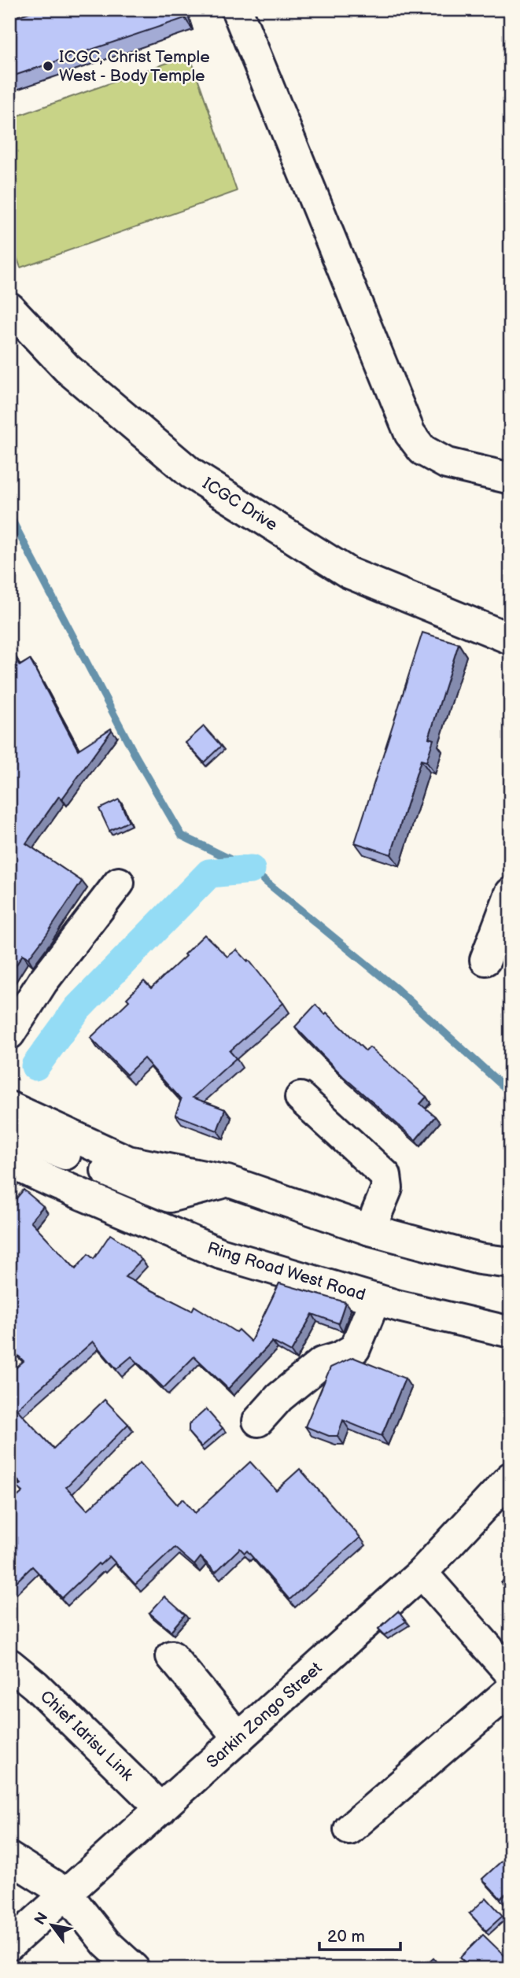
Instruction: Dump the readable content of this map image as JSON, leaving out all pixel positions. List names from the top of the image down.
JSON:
{
  "streets": {
    "street": [
      "ICGC Drive",
      "Ring Road West Road",
      "Sarkin Zongo Street",
      "Chief Idrisu Link"
    ]
  },
  "crossings": [
    ["Sarkin Zongo Street", "Chief Idrisu Link"]
  ],
  "places": ["ICGC, Christ Temple West - Body Temple"],
  "scale_bar": "20 m",
  "north": "top left"
}
